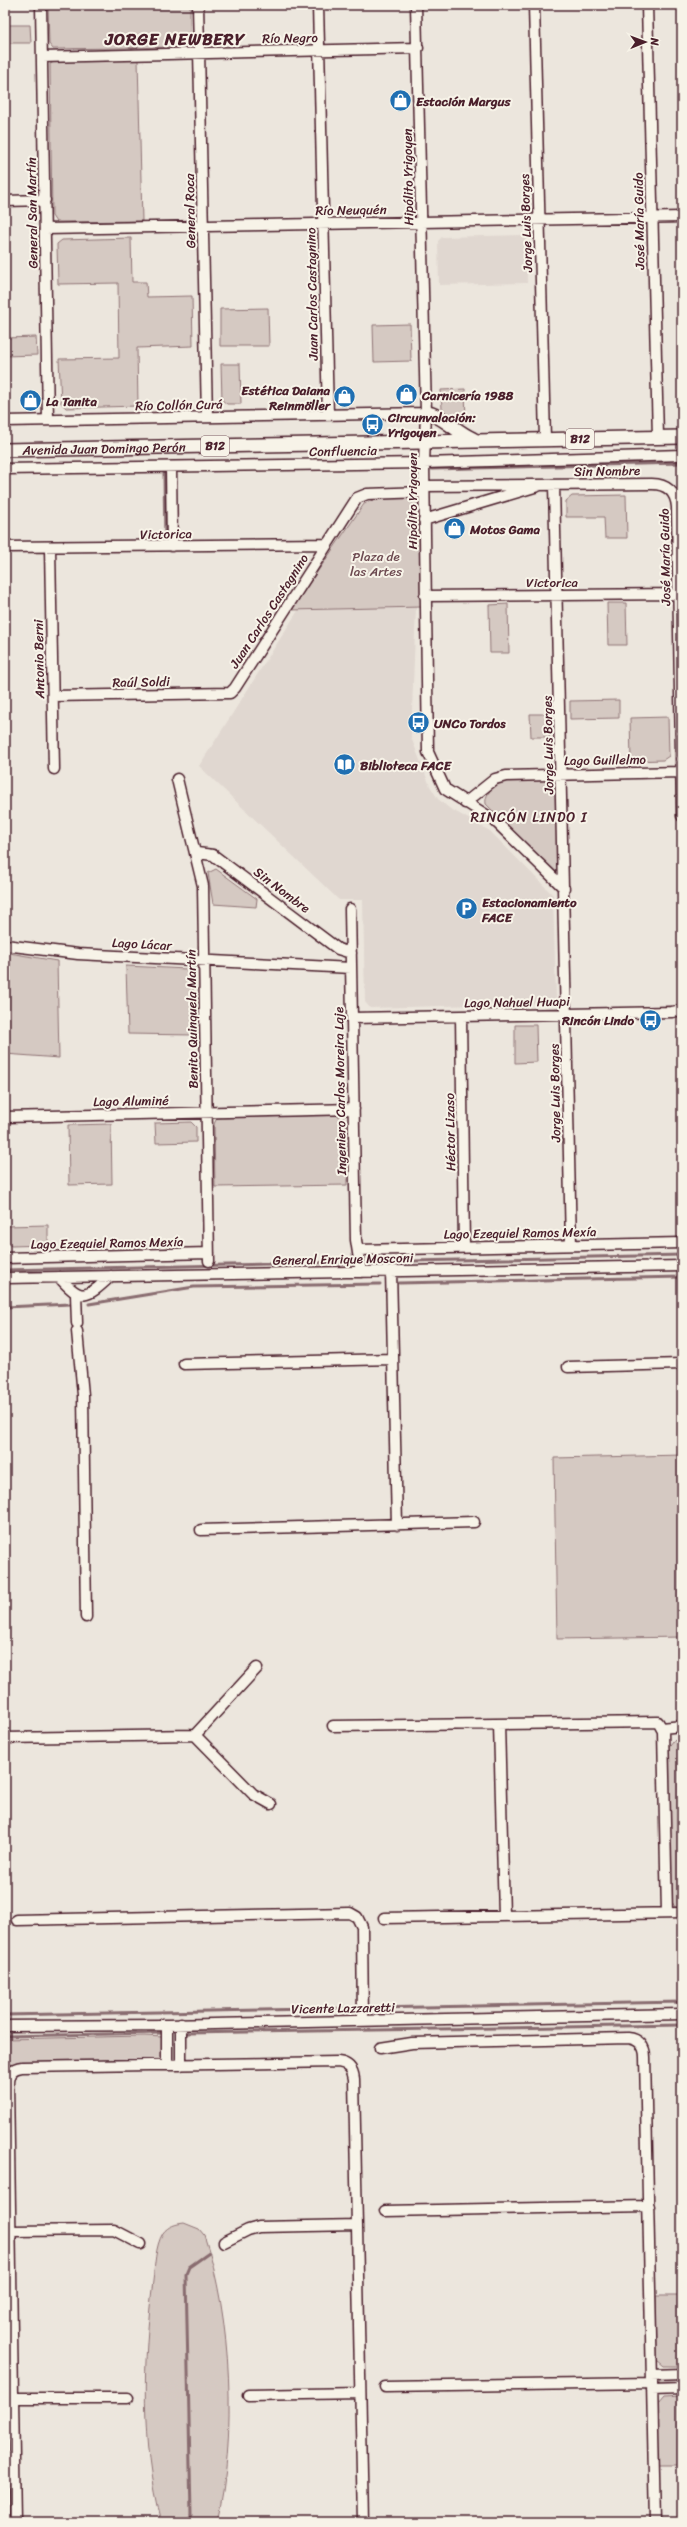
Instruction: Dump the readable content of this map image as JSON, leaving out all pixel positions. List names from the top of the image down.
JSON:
{
  "streets": {
    "main road": ["B12", "Avenida Juan Domingo Perón"],
    "street": [
      "Río Negro",
      "Hipólito Yrigoyen",
      "Río Neuquén",
      "General Roca",
      "General San Martín",
      "José María Guido",
      "Jorge Luis Borges",
      "Juan Carlos Castagnino",
      "Río Collón Curá",
      "Confluencia",
      "Sin Nombre",
      "Victorica",
      "Antonio Berni",
      "Raúl Soldi",
      "Lago Guillelmo",
      "Lago Lácar",
      "Lago Nahuel Huapi",
      "Benito Quinquela Martín",
      "Ingeniero Carlos Moreira Laje",
      "Lago Aluminé",
      "Héctor Lizaso",
      "Lago Ezequiel Ramos Mexía",
      "General Enrique Mosconi",
      "Vicente Lazzaretti"
    ]
  },
  "crossings": [
    ["Río Negro", "Hipólito Yrigoyen"],
    ["Río Negro", "General Roca"],
    ["Río Negro", "General San Martín"],
    ["Río Negro", "Juan Carlos Castagnino"],
    ["Hipólito Yrigoyen", "Río Neuquén"],
    ["Hipólito Yrigoyen", "Jorge Luis Borges"],
    ["Hipólito Yrigoyen", "Juan Carlos Castagnino"],
    ["Hipólito Yrigoyen", "Río Collón Curá"],
    ["Hipólito Yrigoyen", "Avenida Juan Domingo Perón"],
    ["Hipólito Yrigoyen", "Confluencia"],
    ["Hipólito Yrigoyen", "Sin Nombre"],
    ["Hipólito Yrigoyen", "Victorica"],
    ["Hipólito Yrigoyen", "Lago Guillelmo"],
    ["Río Neuquén", "General Roca"],
    ["Río Neuquén", "General San Martín"],
    ["Río Neuquén", "José María Guido"],
    ["Río Neuquén", "Jorge Luis Borges"],
    ["Río Neuquén", "Juan Carlos Castagnino"],
    ["General Roca", "Río Collón Curá"],
    ["General San Martín", "Río Collón Curá"],
    ["José María Guido", "Avenida Juan Domingo Perón"],
    ["José María Guido", "Sin Nombre"],
    ["José María Guido", "Victorica"],
    ["José María Guido", "Lago Guillelmo"],
    ["Jorge Luis Borges", "Avenida Juan Domingo Perón"],
    ["Jorge Luis Borges", "Sin Nombre"],
    ["Jorge Luis Borges", "Victorica"],
    ["Jorge Luis Borges", "Lago Guillelmo"],
    ["Jorge Luis Borges", "Lago Nahuel Huapi"],
    ["Jorge Luis Borges", "Lago Ezequiel Ramos Mexía"],
    ["Juan Carlos Castagnino", "Río Collón Curá"],
    ["Juan Carlos Castagnino", "Sin Nombre"],
    ["Juan Carlos Castagnino", "Victorica"],
    ["Juan Carlos Castagnino", "Raúl Soldi"],
    ["Sin Nombre", "Benito Quinquela Martín"],
    ["Sin Nombre", "Ingeniero Carlos Moreira Laje"],
    ["Victorica", "Antonio Berni"],
    ["Antonio Berni", "Raúl Soldi"],
    ["Lago Lácar", "Benito Quinquela Martín"],
    ["Lago Lácar", "Ingeniero Carlos Moreira Laje"],
    ["Lago Nahuel Huapi", "Ingeniero Carlos Moreira Laje"],
    ["Lago Nahuel Huapi", "Héctor Lizaso"],
    ["Benito Quinquela Martín", "Lago Aluminé"],
    ["Benito Quinquela Martín", "Lago Ezequiel Ramos Mexía"],
    ["Ingeniero Carlos Moreira Laje", "Lago Aluminé"],
    ["Ingeniero Carlos Moreira Laje", "Lago Ezequiel Ramos Mexía"],
    ["Ingeniero Carlos Moreira Laje", "General Enrique Mosconi"],
    ["Héctor Lizaso", "Lago Ezequiel Ramos Mexía"]
  ],
  "districts": ["JORGE NEWBERY", "RINCÓN LINDO I"],
  "parks": ["Plaza de las Artes"],
  "places": {
    "shop": [
      "Estación Margus",
      "Carnicería 1988",
      "Estética Daiana Reinmöller",
      "La Tanita",
      "Motos Gama"
    ],
    "bus stop": ["Circunvalación: Yrigoyen", "UNCo Tordos", "Rincón Lindo"],
    "library": ["Biblioteca FACE"],
    "parking": ["Estacionamiento FACE"]
  },
  "north": "right"
}
